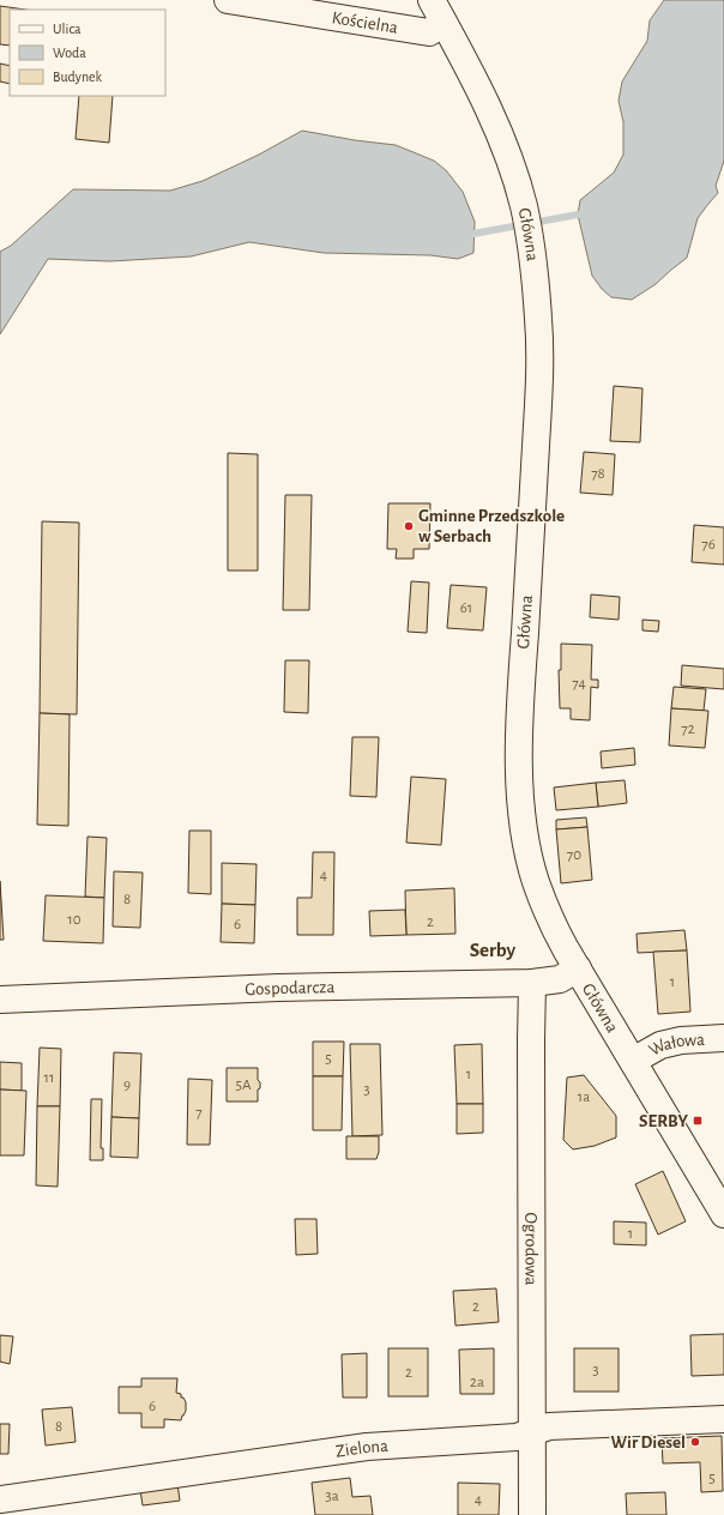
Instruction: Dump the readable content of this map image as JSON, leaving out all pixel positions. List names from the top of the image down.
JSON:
{
  "streets": {
    "street": [
      "Kościelna",
      "Główna",
      "Gospodarcza",
      "Wałowa",
      "Ogrodowa",
      "Zielona"
    ]
  },
  "crossings": [
    ["Kościelna", "Główna"],
    ["Główna", "Gospodarcza"],
    ["Główna", "Wałowa"],
    ["Gospodarcza", "Ogrodowa"],
    ["Ogrodowa", "Zielona"]
  ],
  "districts": ["Serby"],
  "places": {
    "other": ["Gminne Przedszkole w Serbach", "Wir Diesel"],
    "transit": ["SERBY"]
  },
  "house_numbers": [
    "78",
    "76",
    "61",
    "74",
    "72",
    "70",
    "4",
    "8",
    "10",
    "2",
    "6",
    "1",
    "5",
    "1",
    "11",
    "9",
    "5A",
    "3",
    "1a",
    "7",
    "1",
    "2",
    "3",
    "2",
    "2a",
    "6",
    "8",
    "5",
    "3a",
    "4"
  ],
  "legend": ["Ulica", "Woda", "Budynek"]
}
